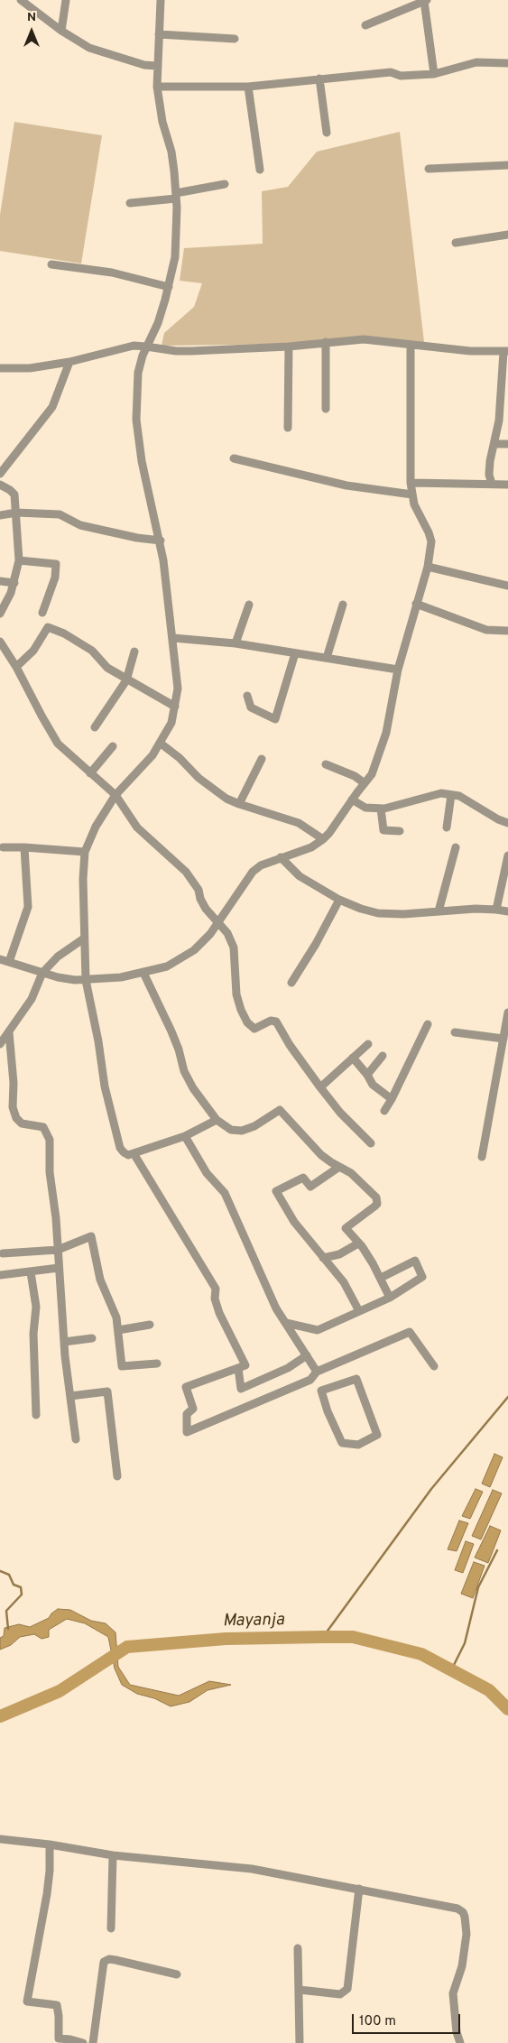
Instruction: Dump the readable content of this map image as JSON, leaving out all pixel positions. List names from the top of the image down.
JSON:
{
  "water": ["Mayanja"],
  "scale_bar": "100 m",
  "north": "top"
}
